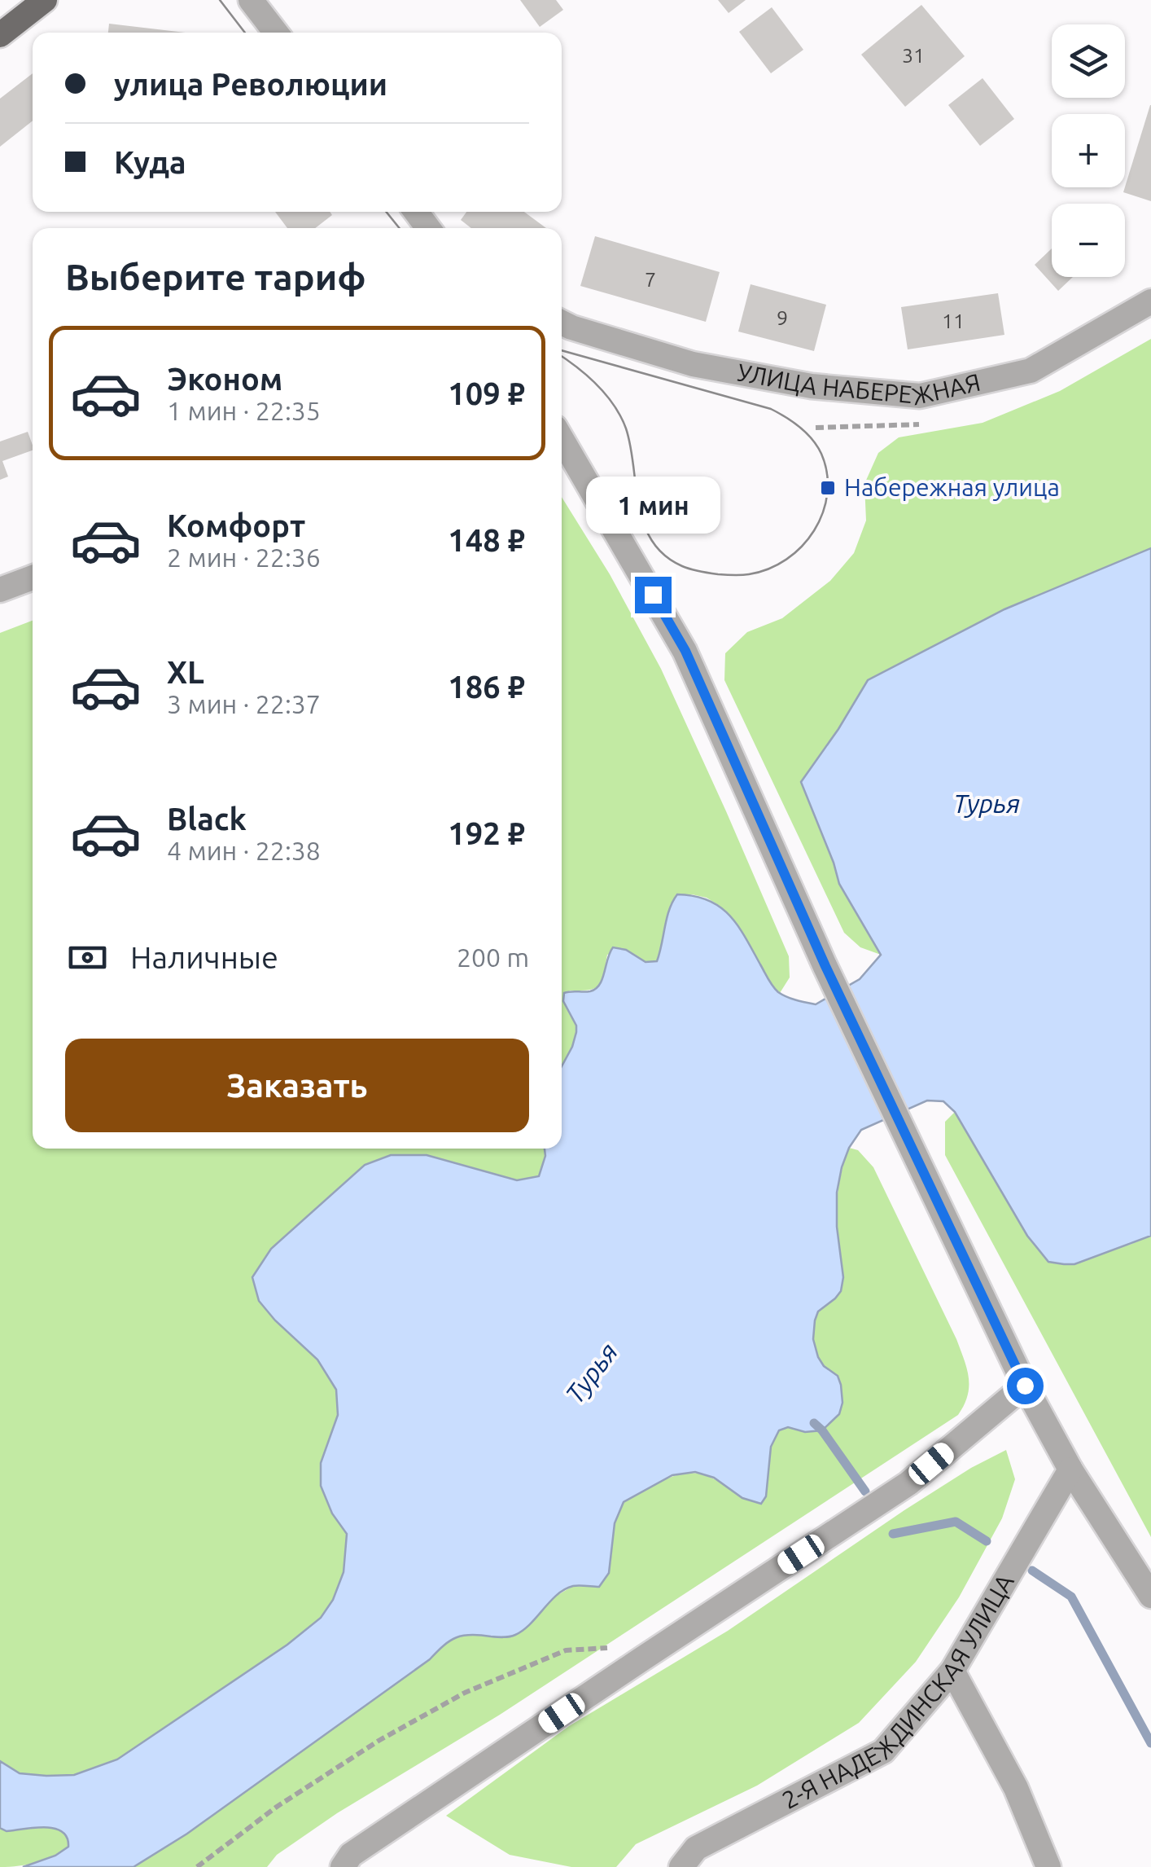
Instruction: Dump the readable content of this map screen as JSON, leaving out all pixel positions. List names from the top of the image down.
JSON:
{
  "streets": {
    "street": ["УЛИЦА НАБЕРЕЖНАЯ", "2-Я НАДЕЖДИНСКАЯ УЛИЦА"]
  },
  "water": ["Турья"],
  "places": {
    "transit": ["Набережная улица"]
  },
  "house_numbers": [
    "31",
    "7",
    "9",
    "11"
  ],
  "page": {
    "map_buttons": ["+", "−"],
    "banner": ["улица Революции", "Куда"],
    "heading": "Выберите тариф",
    "list": [
      {
        "name": "Эконом",
        "note": "1 мин · 22:35",
        "value": "109 ₽"
      },
      {
        "name": "Комфорт",
        "note": "2 мин · 22:36",
        "value": "148 ₽"
      },
      {
        "name": "XL",
        "note": "3 мин · 22:37",
        "value": "186 ₽"
      },
      {
        "name": "Black",
        "note": "4 мин · 22:38",
        "value": "192 ₽"
      }
    ],
    "bubble": "1 мин",
    "pay": ["Наличные", "200 m"],
    "buttons": "Заказать"
  }
}
